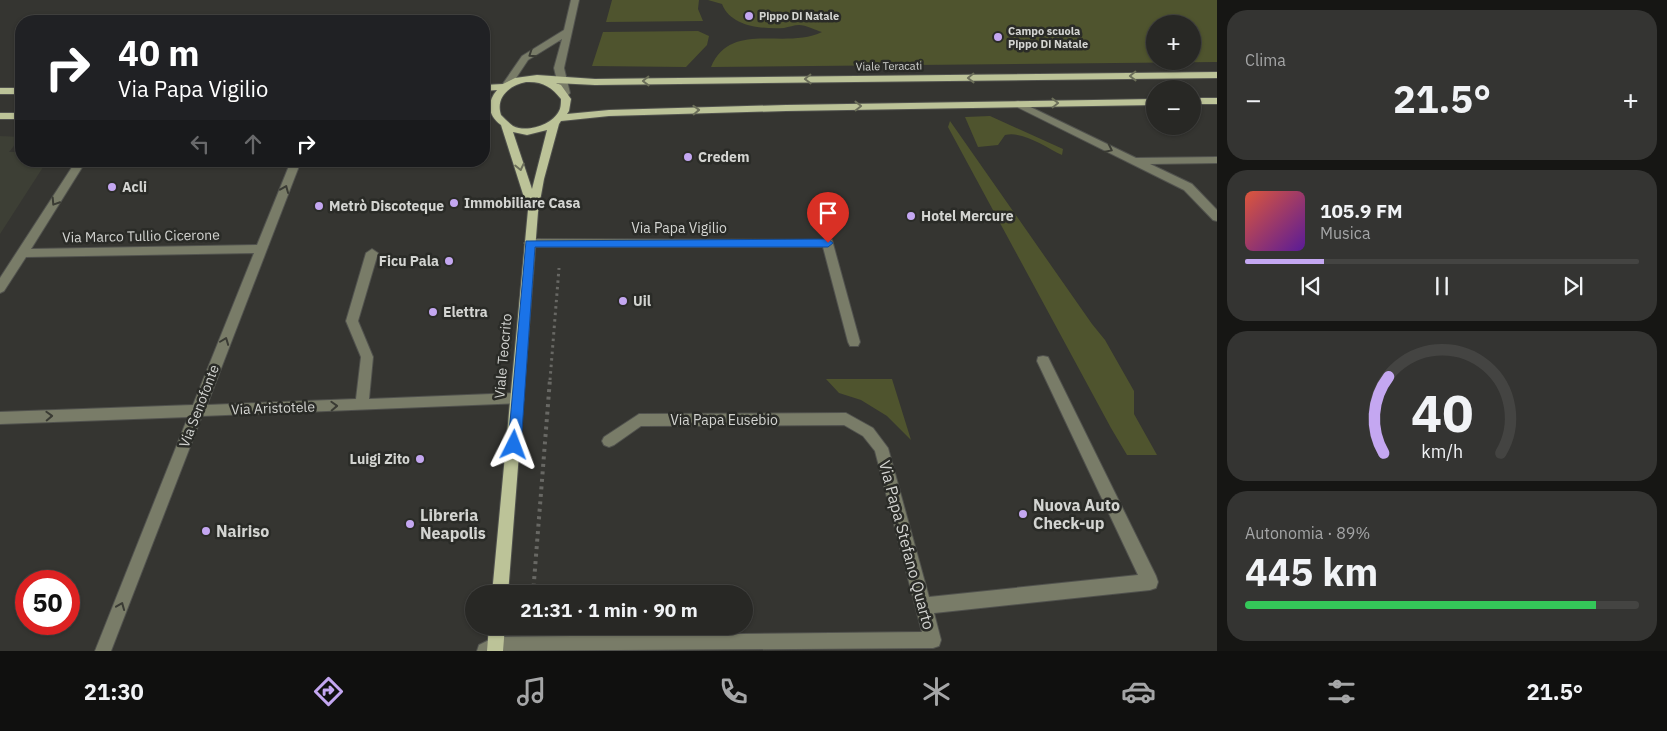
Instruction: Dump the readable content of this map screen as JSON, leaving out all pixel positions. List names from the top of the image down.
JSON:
{
  "streets": {
    "main road": ["Viale Teracati", "Viale Teocrito"],
    "street": [
      "Via Papa Vigilio",
      "Via Marco Tullio Cicerone",
      "Via Senofonte",
      "Via Aristotele",
      "Via Papa Eusebio",
      "Via Papa Stefano Quarto"
    ]
  },
  "crossings": [
    ["Viale Teracati", "Viale Teocrito"],
    ["Via Papa Vigilio", "Viale Teocrito"],
    ["Via Marco Tullio Cicerone", "Via Senofonte"],
    ["Viale Teocrito", "Via Aristotele"],
    ["Via Senofonte", "Via Aristotele"],
    ["Via Papa Eusebio", "Via Papa Stefano Quarto"]
  ],
  "one_way": ["Via Senofonte", "Via Aristotele"],
  "places": [
    "Pippo Di Natale",
    "Campo scuola Pippo Di Natale",
    "Credem",
    "Acli",
    "Immobiliare Casa",
    "Metrò Discoteque",
    "Hotel Mercure",
    "Ficu Pala",
    "Uil",
    "Elettra",
    "Luigi Zito",
    "Nuova Auto Check-up",
    "Libreria Neapolis",
    "Nairiso"
  ],
  "page": {
    "tile": [
      "Clima",
      ["Autonomia · 89%", "445 km"]
    ],
    "map_buttons": ["+", "−"],
    "turn": ["40 m", "Via Papa Vigilio"],
    "heat": ["−", "21.5°", "+"],
    "song": ["105.9 FM", "Musica"],
    "limit": "50",
    "trip": "21:31 · 1 min · 90 m",
    "tabs": ["21:30", "21.5°"],
    "gauge": ["40", "km/h"]
  }
}
